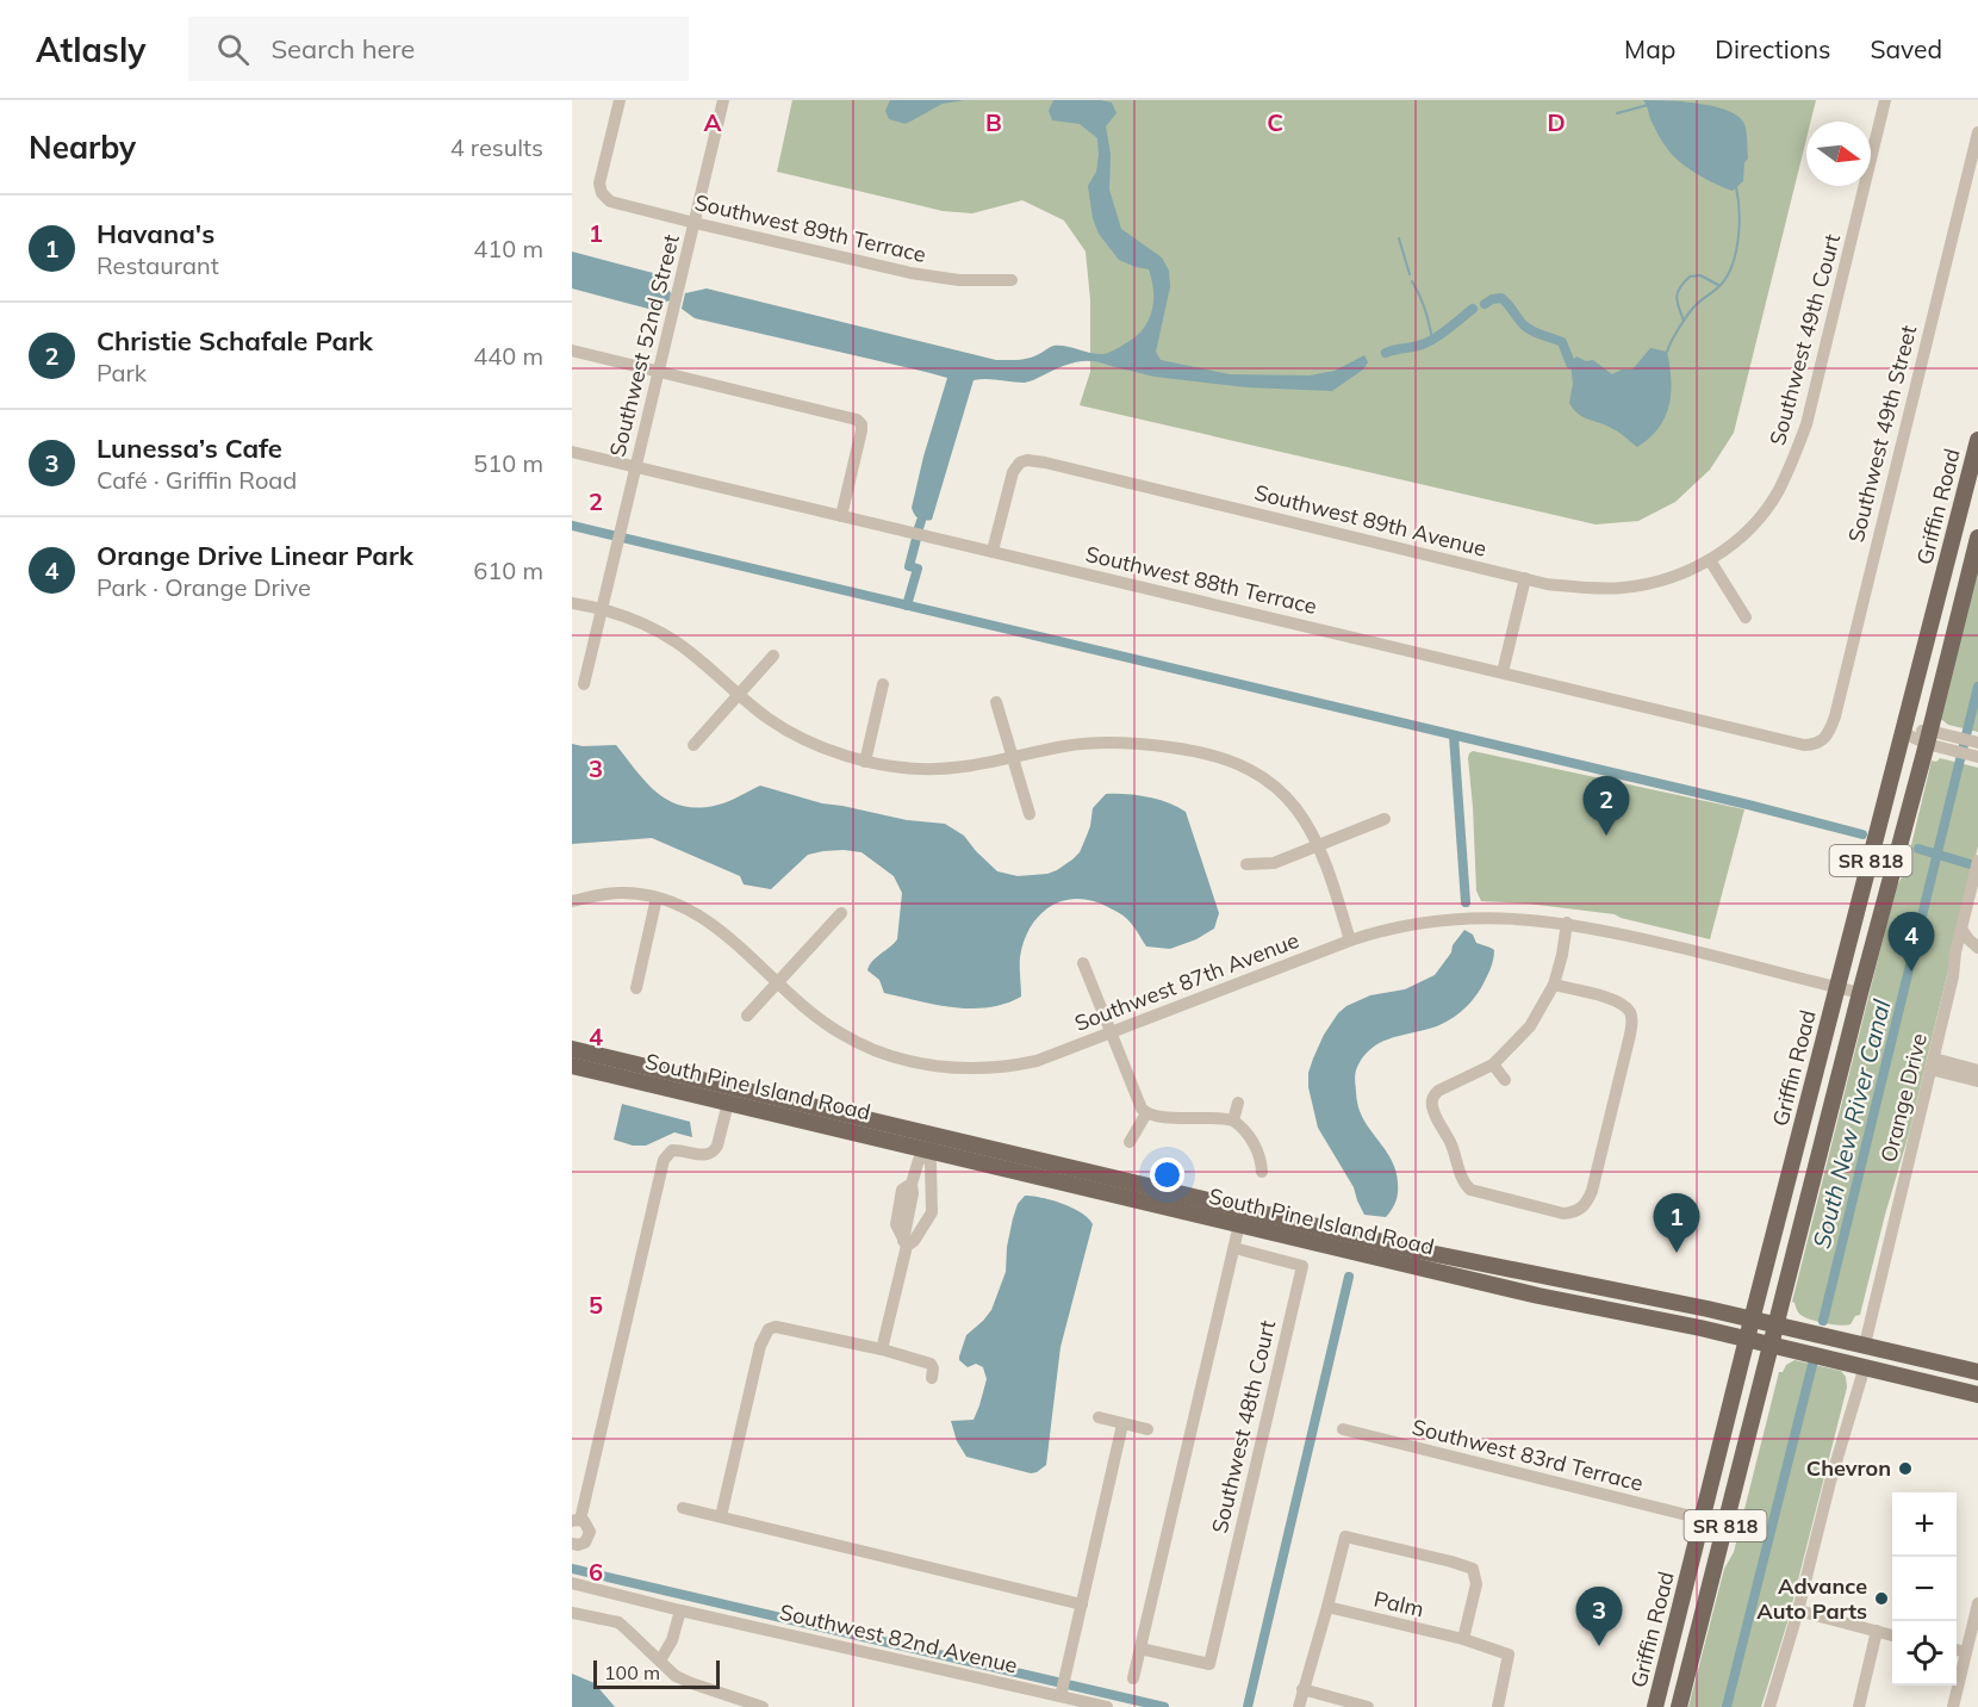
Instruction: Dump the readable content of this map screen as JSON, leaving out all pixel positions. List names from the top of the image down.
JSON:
{
  "streets": {
    "main road": ["Griffin Road", "SR 818", "South Pine Island Road"],
    "street": [
      "Southwest 89th Terrace",
      "Southwest 49th Court",
      "Southwest 52nd Street",
      "Southwest 49th Street",
      "Southwest 89th Avenue",
      "Southwest 88th Terrace",
      "Southwest 87th Avenue",
      "Orange Drive",
      "Southwest 48th Court",
      "Southwest 83rd Terrace",
      "Palm",
      "Southwest 82nd Avenue"
    ]
  },
  "crossings": [
    ["Southwest 89th Terrace", "Southwest 52nd Street"],
    ["Southwest 49th Court", "Southwest 89th Avenue"],
    ["Southwest 52nd Street", "Southwest 88th Terrace"],
    ["Southwest 49th Street", "Southwest 88th Terrace"],
    ["Griffin Road", "Southwest 87th Avenue"],
    ["Griffin Road", "South Pine Island Road"],
    ["Griffin Road", "Southwest 83rd Terrace"],
    ["Southwest 89th Avenue", "Southwest 88th Terrace"],
    ["South Pine Island Road", "Orange Drive"]
  ],
  "water": ["South New River Canal"],
  "places": ["Chevron", "Advance Auto Parts"],
  "scale_bar": "100 m",
  "north": "right",
  "page": {
    "header": "Atlasly",
    "search": "Search here",
    "nav": ["Map", "Directions", "Saved"],
    "heading": ["Nearby", "4 results"],
    "list": [
      {
        "mark": "1",
        "name": "Havana's",
        "note": "Restaurant",
        "value": "410 m"
      },
      {
        "mark": "2",
        "name": "Christie Schafale Park",
        "note": "Park",
        "value": "440 m"
      },
      {
        "mark": "3",
        "name": "Lunessa’s Cafe",
        "note": "Café · Griffin Road",
        "value": "510 m"
      },
      {
        "mark": "4",
        "name": "Orange Drive Linear Park",
        "note": "Park · Orange Drive",
        "value": "610 m"
      }
    ],
    "pins": [
      "2",
      "4",
      "1",
      "3"
    ],
    "map_buttons": ["+", "−"],
    "scale": "100 m"
  },
  "grid": {
    "columns": [
      "A",
      "B",
      "C",
      "D"
    ],
    "rows": [
      "1",
      "2",
      "3",
      "4",
      "5",
      "6"
    ]
  }
}
